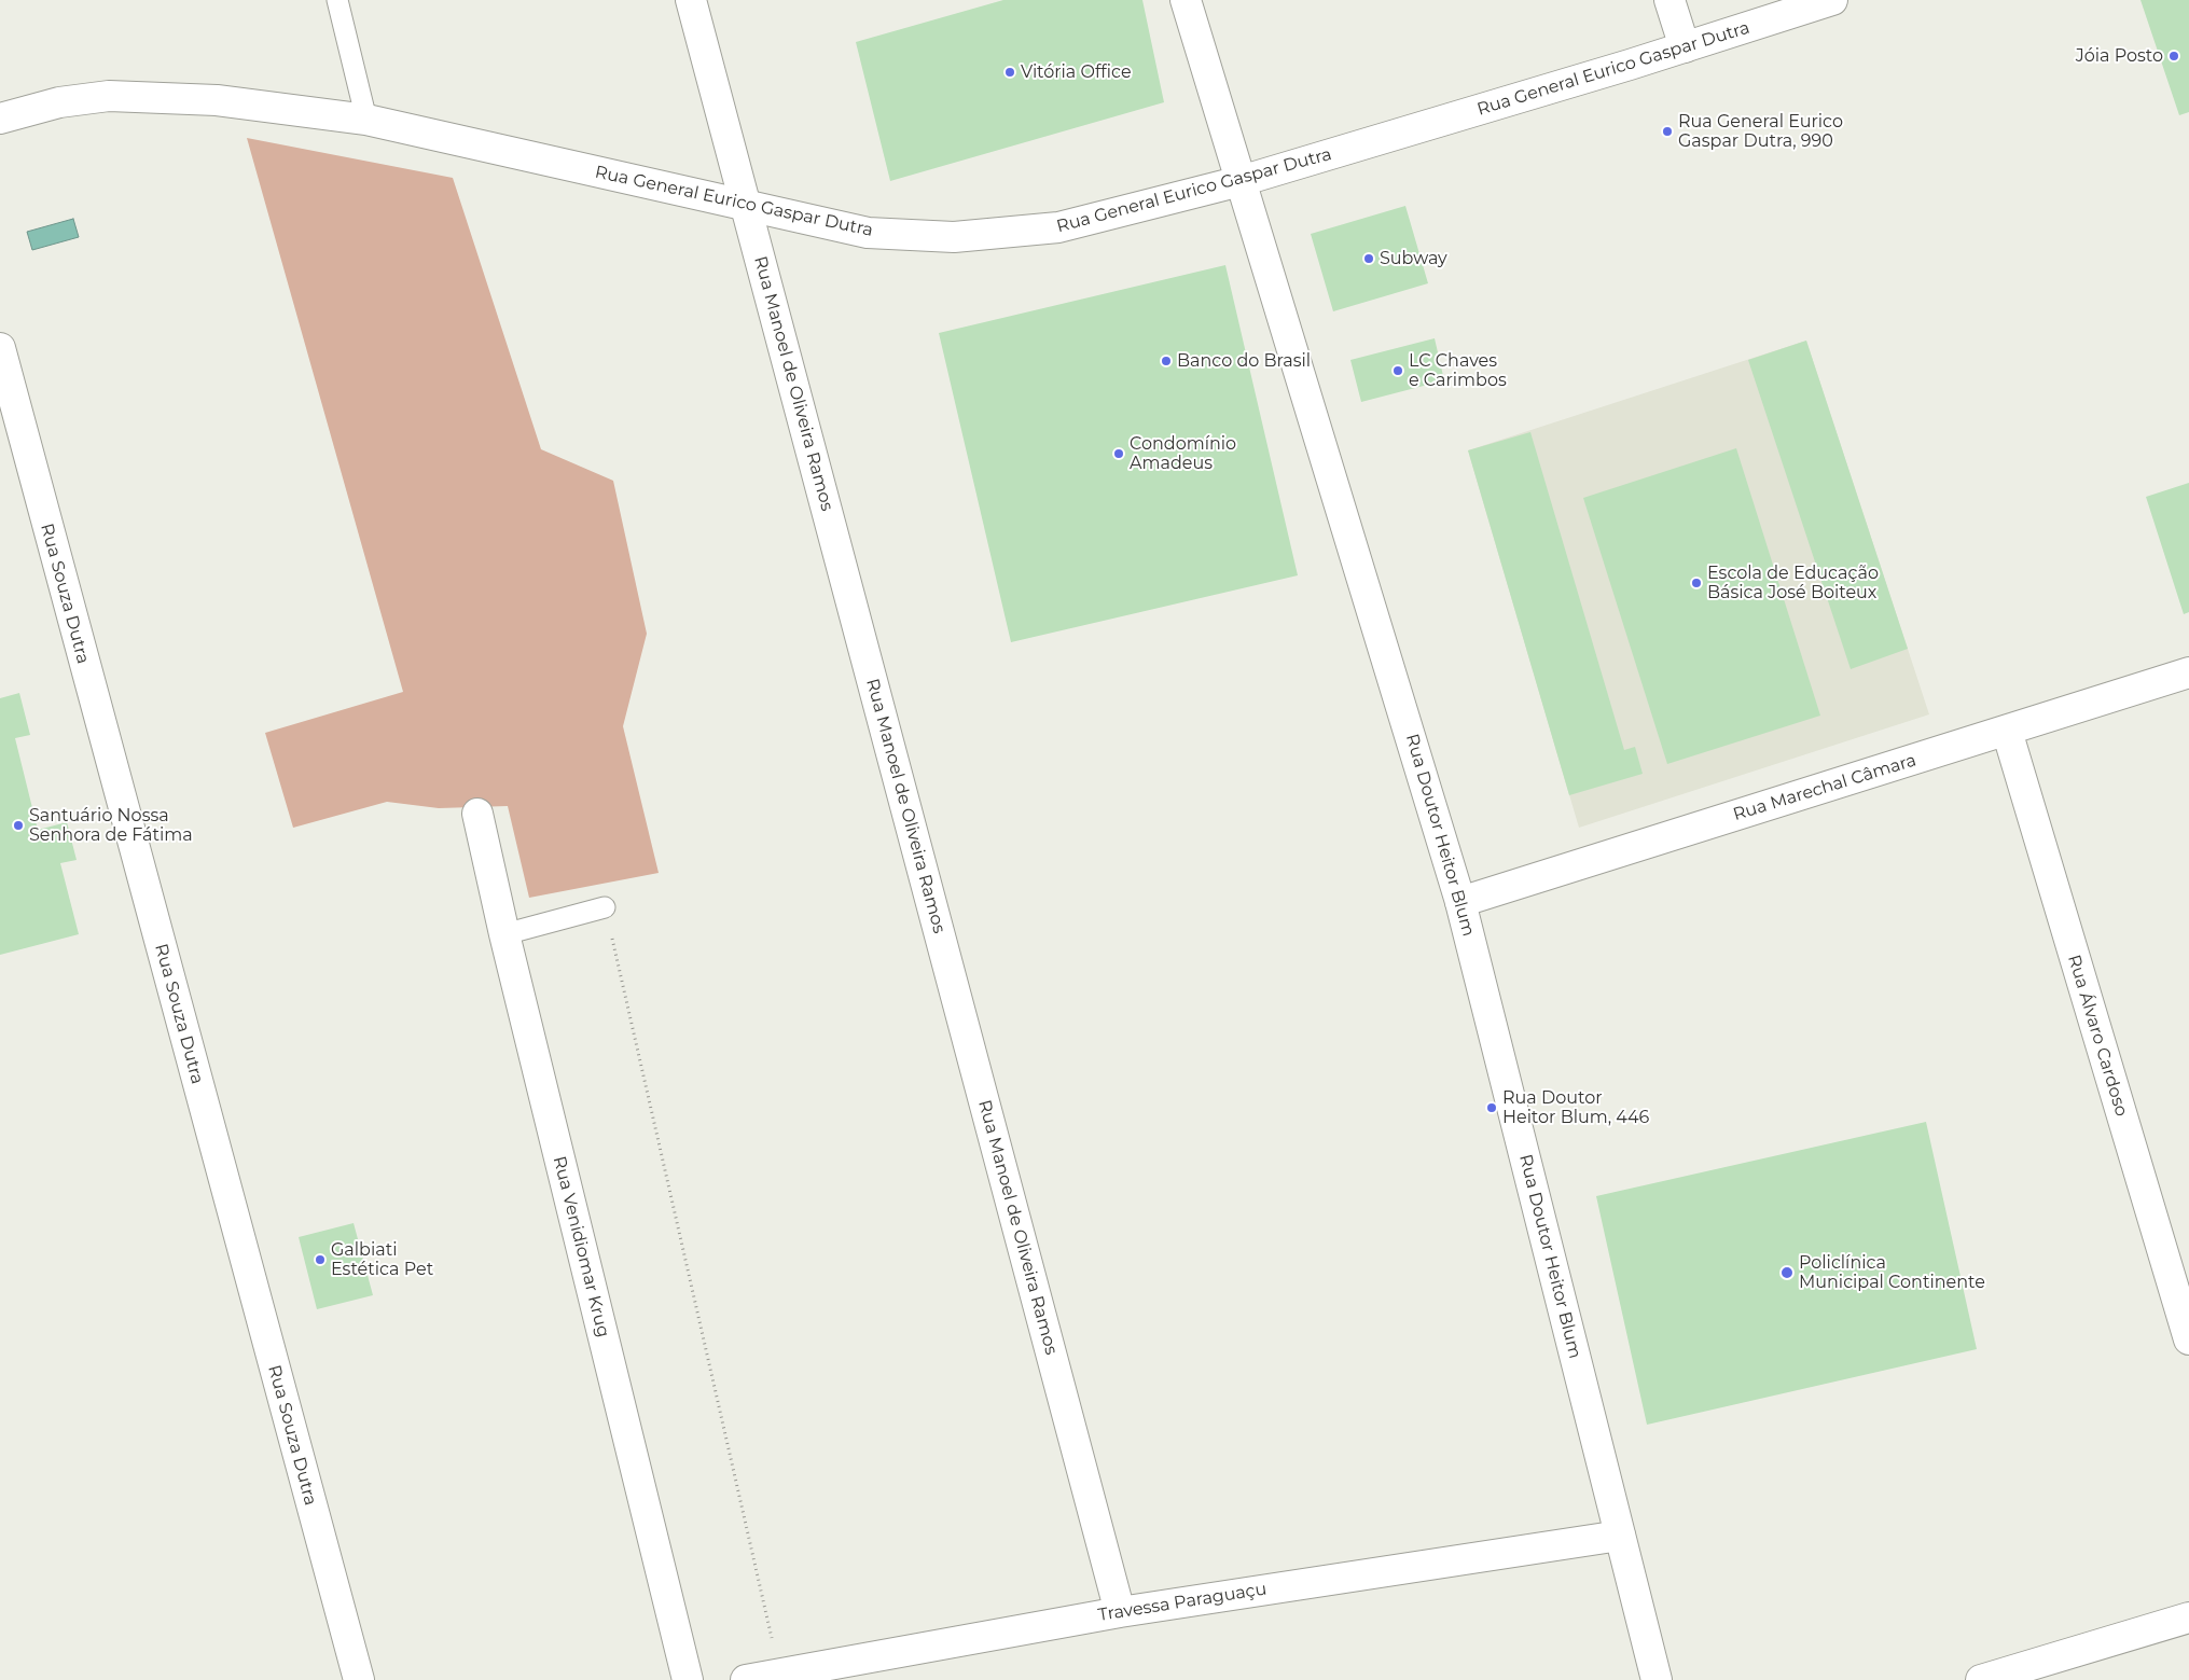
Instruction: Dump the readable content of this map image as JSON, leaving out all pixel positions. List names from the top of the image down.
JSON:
{
  "streets": {
    "street": [
      "Rua General Eurico Gaspar Dutra",
      "Rua Manoel de Oliveira Ramos",
      "Rua Souza Dutra",
      "Rua Marechal Câmara",
      "Rua Doutor Heitor Blum",
      "Rua Álvaro Cardoso",
      "Rua Venidiomar Krug",
      "Travessa Paraguaçu"
    ]
  },
  "crossings": [
    ["Rua General Eurico Gaspar Dutra", "Rua Manoel de Oliveira Ramos"],
    ["Rua General Eurico Gaspar Dutra", "Rua Doutor Heitor Blum"],
    ["Rua Manoel de Oliveira Ramos", "Travessa Paraguaçu"],
    ["Rua Marechal Câmara", "Rua Doutor Heitor Blum"],
    ["Rua Marechal Câmara", "Rua Álvaro Cardoso"],
    ["Rua Doutor Heitor Blum", "Travessa Paraguaçu"]
  ],
  "places": [
    "Jóia Posto",
    "Vitória Office",
    "Rua General Eurico Gaspar Dutra, 990",
    "Subway",
    "Banco do Brasil",
    "LC Chaves e Carimbos",
    "Condomínio Amadeus",
    "Escola de Educação Básica José Boiteux",
    "Santuário Nossa Senhora de Fátima",
    "Rua Doutor Heitor Blum, 446",
    "Galbiati Estética Pet",
    "Policlínica Municipal Continente"
  ]
}
